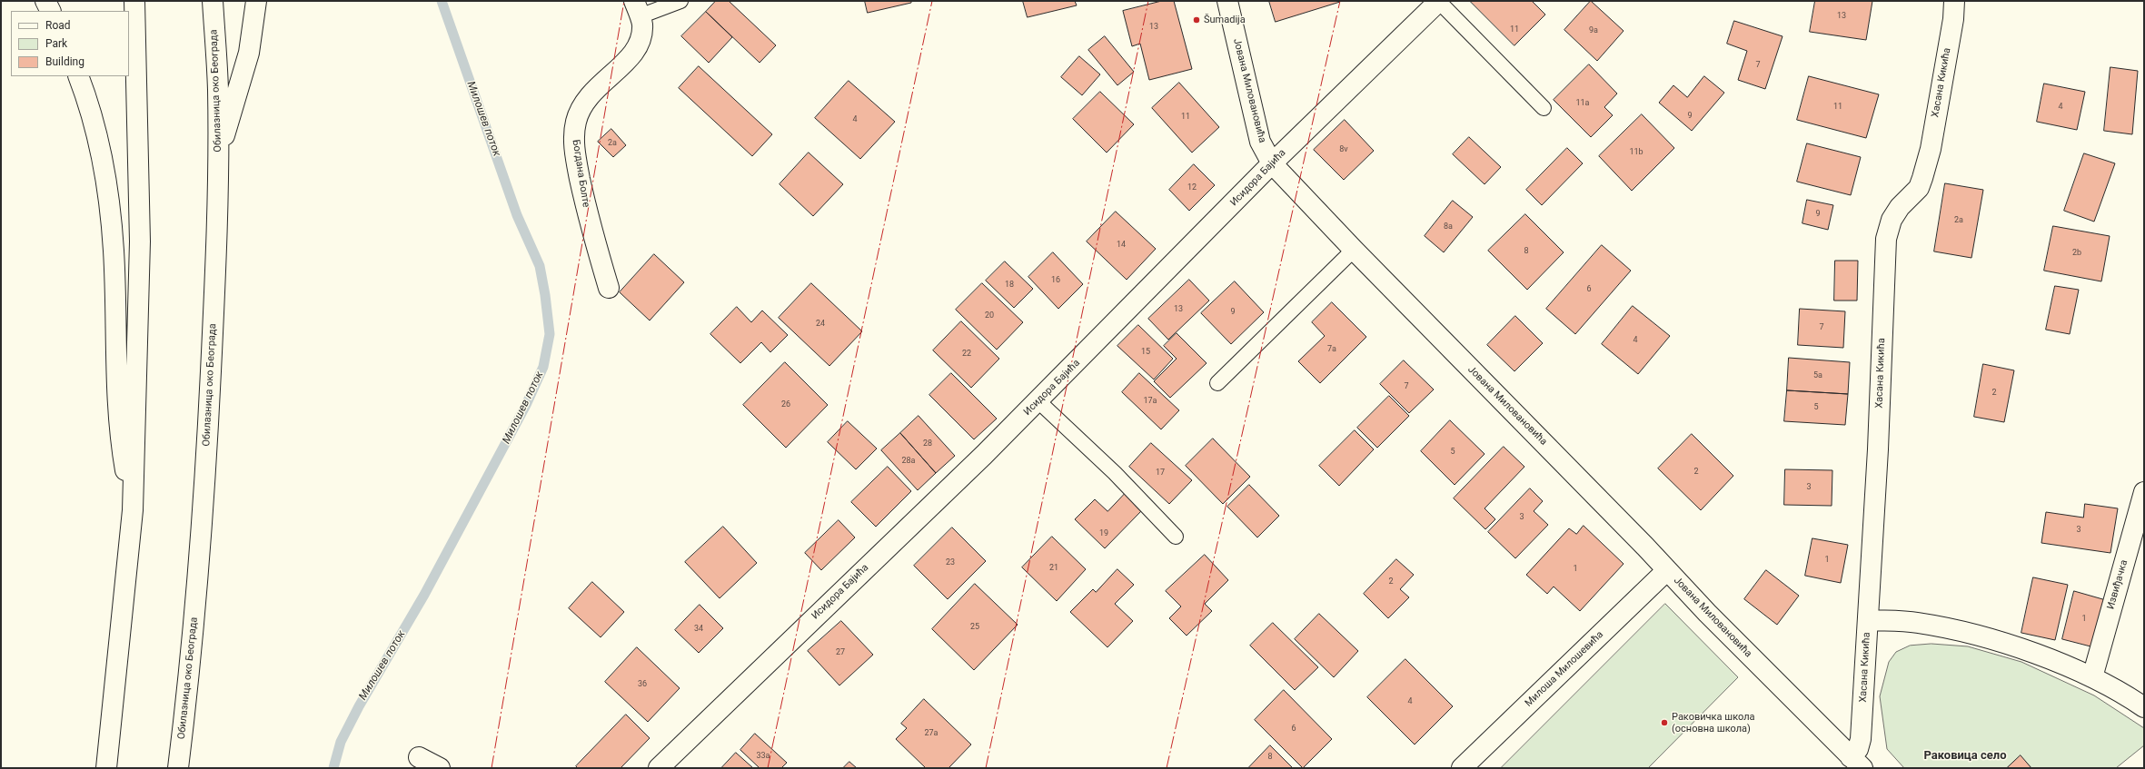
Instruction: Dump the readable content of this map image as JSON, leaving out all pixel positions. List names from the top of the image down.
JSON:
{
  "streets": {
    "main road": [
      "Хасана Кикића",
      "Обилазница око Београда",
      "Јована Миловановића",
      "Богдана Болте",
      "Исидора Бајића",
      "Извиђачка",
      "Милоша Милошевића"
    ]
  },
  "crossings": [
    ["Хасана Кикића", "Јована Миловановића"],
    ["Јована Миловановића", "Исидора Бајића"],
    ["Јована Миловановића", "Милоша Милошевића"]
  ],
  "districts": ["Раковица село"],
  "water": ["Милошев поток"],
  "places": ["Šumadija", "Раковичка школа (основна школа)"],
  "house_numbers": [
    "13",
    "13",
    "11",
    "9a",
    "7",
    "11a",
    "11",
    "4",
    "9",
    "11",
    "4",
    "2a",
    "8v",
    "11b",
    "12",
    "9",
    "2a",
    "8a",
    "14",
    "8",
    "2b",
    "16",
    "18",
    "6",
    "13",
    "9",
    "20",
    "24",
    "7",
    "4",
    "7a",
    "15",
    "22",
    "5a",
    "7",
    "2",
    "17a",
    "26",
    "5",
    "28",
    "5",
    "28a",
    "2",
    "17",
    "3",
    "3",
    "3",
    "19",
    "1",
    "23",
    "21",
    "1",
    "2",
    "1",
    "25",
    "34",
    "27",
    "36",
    "4",
    "6",
    "27a",
    "33a",
    "8"
  ],
  "legend": ["Road", "Park", "Building"]
}
